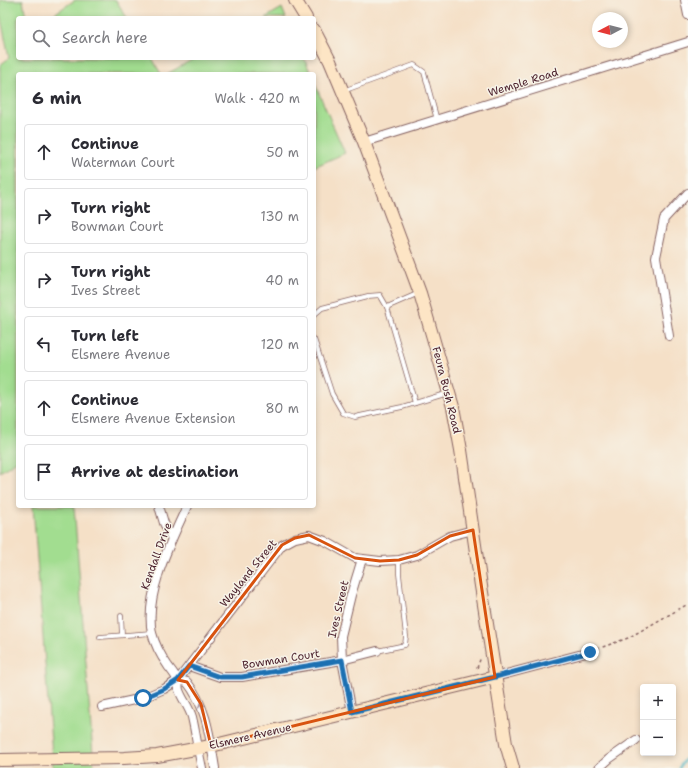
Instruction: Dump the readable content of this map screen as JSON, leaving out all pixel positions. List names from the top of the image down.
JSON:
{
  "streets": {
    "main road": ["Feura Bush Road", "Elsmere Avenue"],
    "street": [
      "Wemple Road",
      "Kendall Drive",
      "Wayland Street",
      "Ives Street",
      "Bowman Court"
    ]
  },
  "crossings": [
    ["Wemple Road", "Feura Bush Road"],
    ["Feura Bush Road", "Wayland Street"],
    ["Feura Bush Road", "Elsmere Avenue"],
    ["Kendall Drive", "Wayland Street"],
    ["Kendall Drive", "Elsmere Avenue"],
    ["Wayland Street", "Ives Street"],
    ["Wayland Street", "Bowman Court"],
    ["Ives Street", "Bowman Court"],
    ["Ives Street", "Elsmere Avenue"]
  ],
  "north": "left",
  "page": {
    "search": "Search here",
    "heading": ["6 min", "Walk · 420 m"],
    "list": [
      ["Continue", "Waterman Court", "50 m"],
      ["Turn right", "Bowman Court", "130 m"],
      ["Turn right", "Ives Street", "40 m"],
      ["Turn left", "Elsmere Avenue", "120 m"],
      ["Continue", "Elsmere Avenue Extension", "80 m"],
      "Arrive at destination"
    ],
    "map_buttons": ["+", "−"]
  }
}
